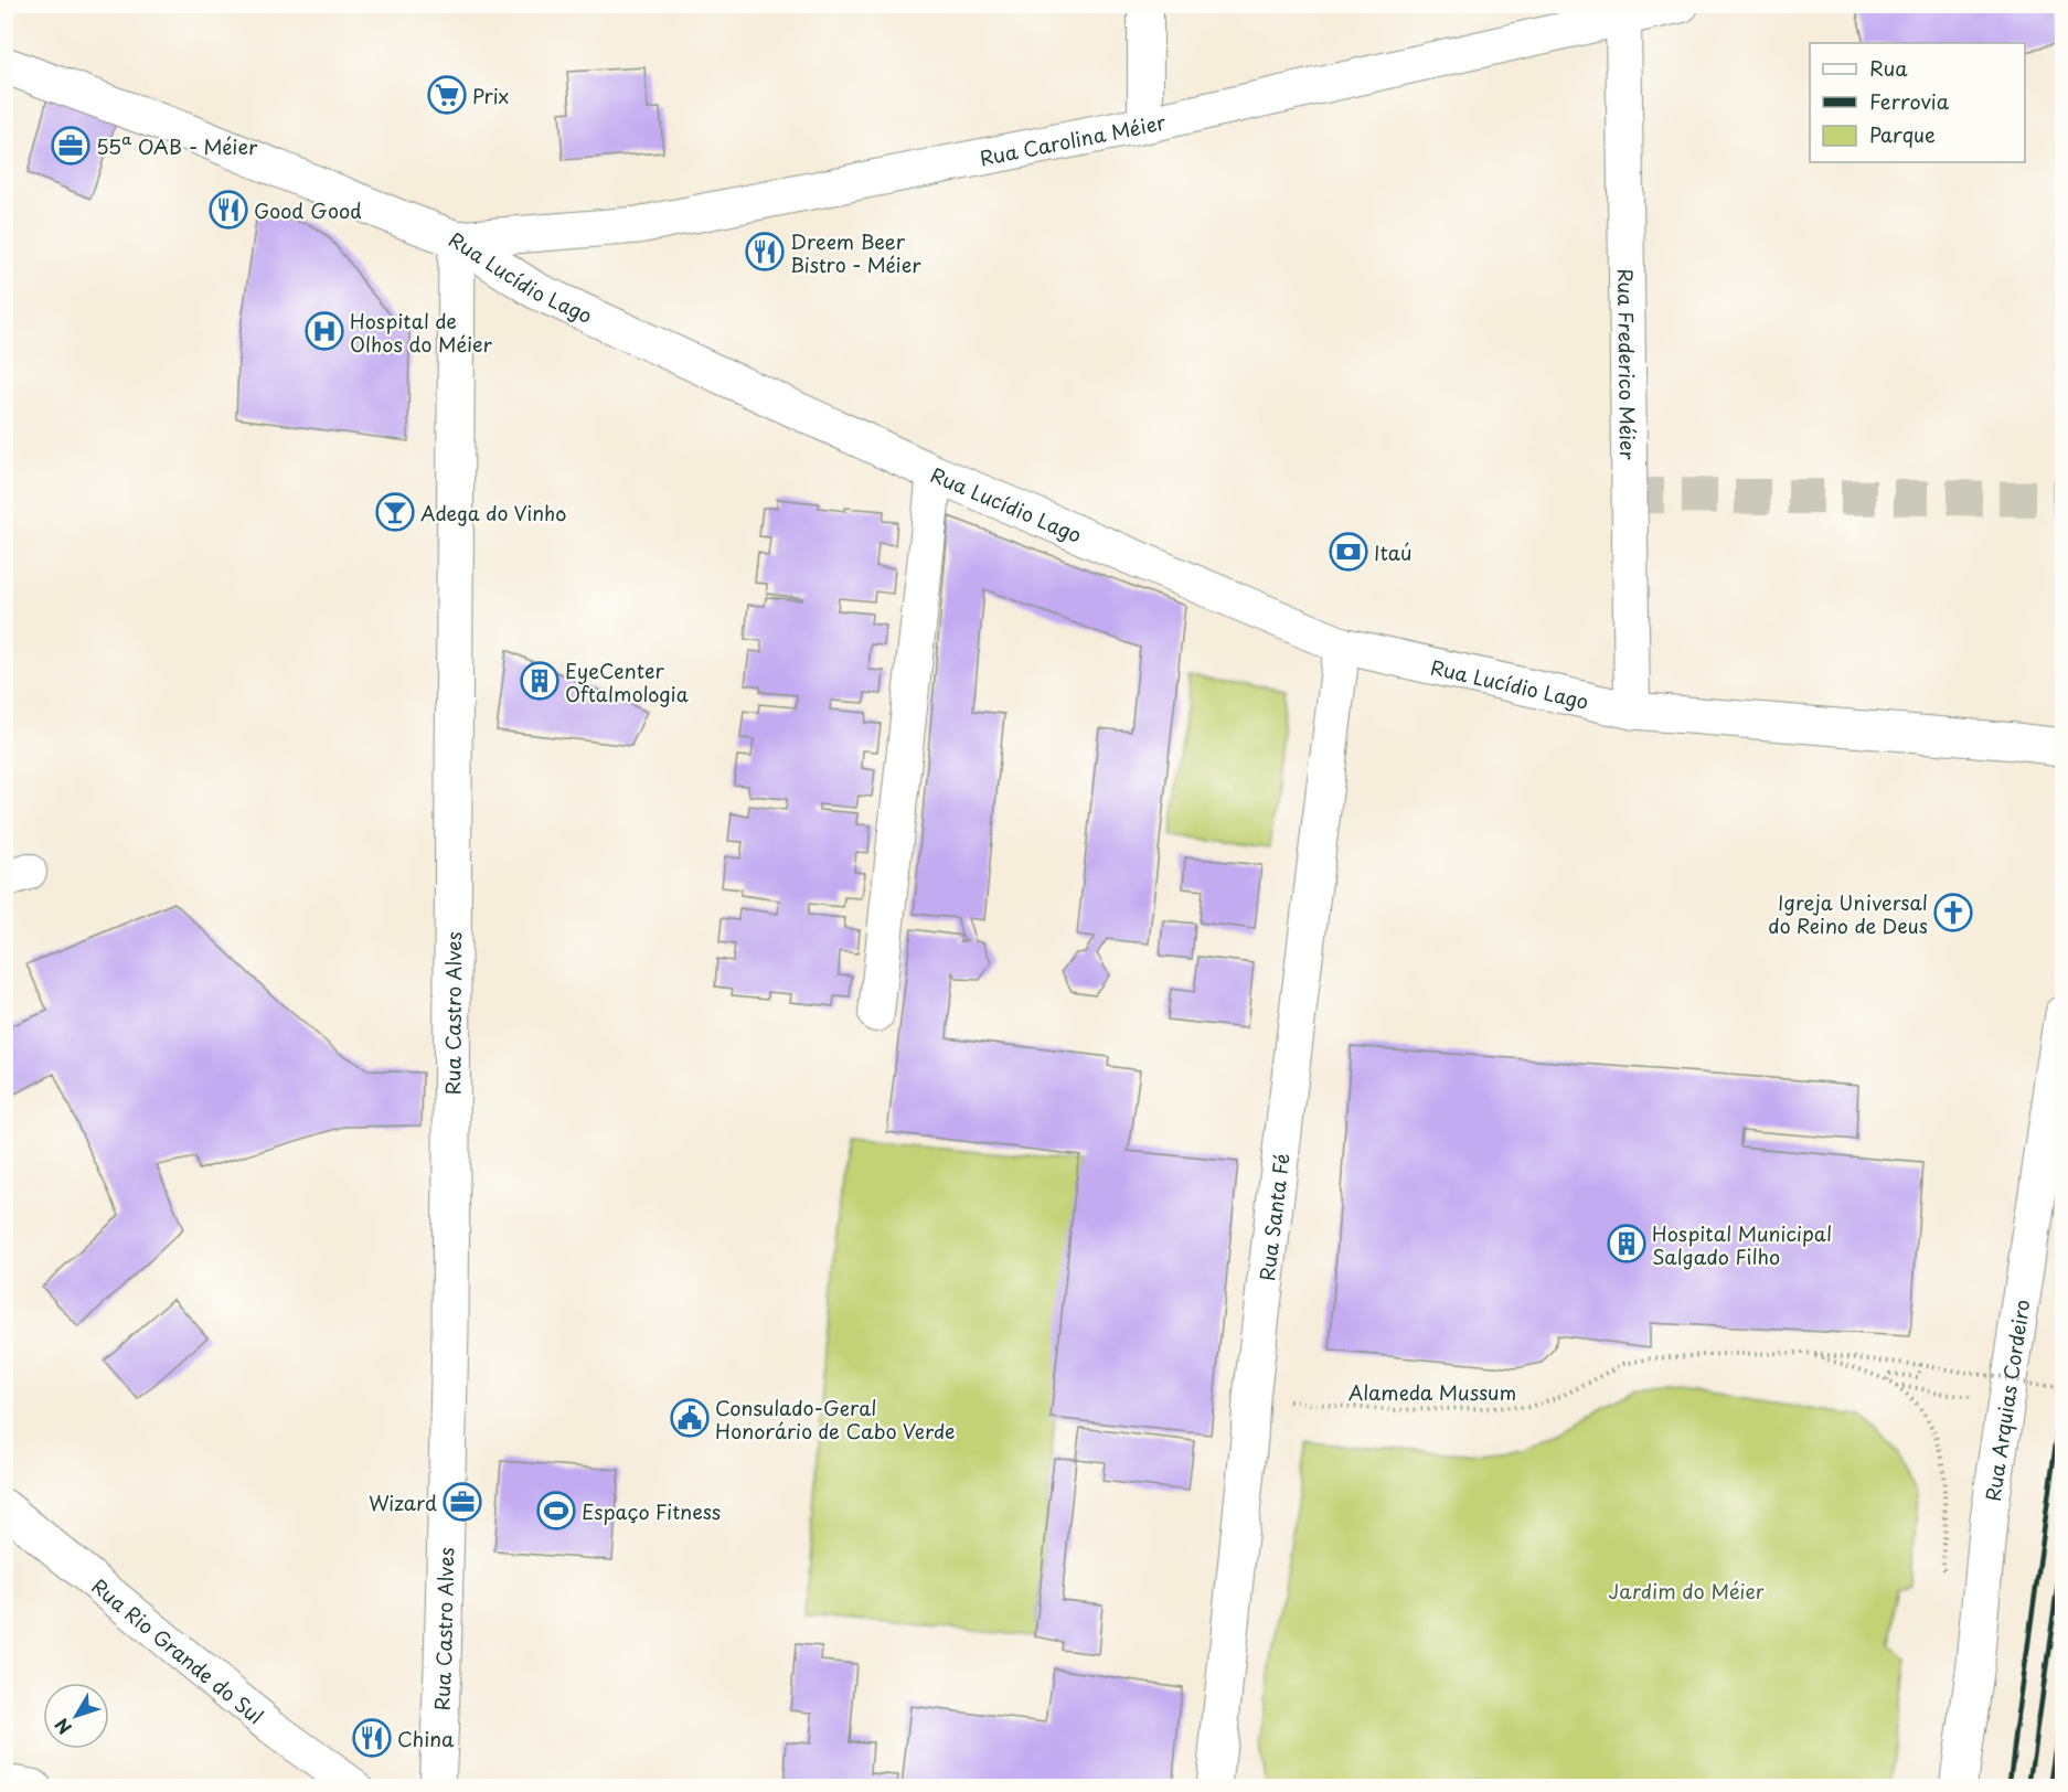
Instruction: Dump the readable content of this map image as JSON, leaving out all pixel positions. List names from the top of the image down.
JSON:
{
  "streets": {
    "street": [
      "Rua Carolina Méier",
      "Rua Lucídio Lago",
      "Rua Frederico Méier",
      "Rua Castro Alves",
      "Rua Santa Fé",
      "Rua Arquias Cordeiro",
      "Rua Rio Grande do Sul"
    ],
    "path": ["Alameda Mussum"]
  },
  "crossings": [
    ["Rua Carolina Méier", "Rua Lucídio Lago"],
    ["Rua Carolina Méier", "Rua Frederico Méier"],
    ["Rua Carolina Méier", "Rua Castro Alves"],
    ["Rua Lucídio Lago", "Rua Frederico Méier"],
    ["Rua Lucídio Lago", "Rua Castro Alves"],
    ["Rua Lucídio Lago", "Rua Santa Fé"],
    ["Rua Santa Fé", "Alameda Mussum"]
  ],
  "parks": ["Jardim do Méier"],
  "places": {
    "supermarket": ["Prix"],
    "office": ["55ª OAB - Méier", "Wizard"],
    "restaurant": ["Good Good", "Dreem Beer Bistro - Méier", "China"],
    "hospital": ["Hospital de Olhos do Méier"],
    "bar": ["Adega do Vinho"],
    "bank": ["Itaú"],
    "building": ["EyeCenter Oftalmologia", "Hospital Municipal Salgado Filho"],
    "church": ["Igreja Universal do Reino de Deus"],
    "public building": ["Consulado-Geral Honorário de Cabo Verde"],
    "sports": ["Espaço Fitness"]
  },
  "legend": ["Rua", "Ferrovia", "Parque"],
  "north": "bottom left"
}
